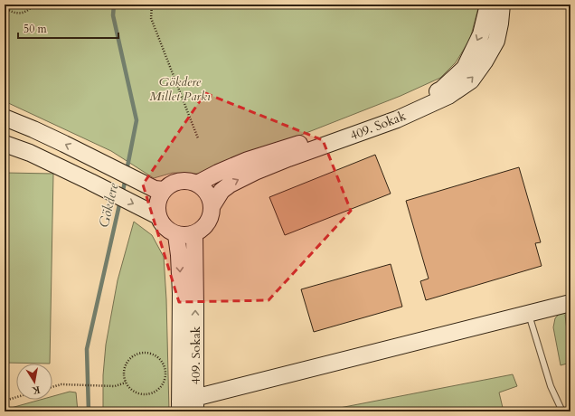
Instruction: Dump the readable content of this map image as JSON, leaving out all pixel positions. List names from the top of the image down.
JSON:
{
  "streets": {
    "main road": ["409. Sokak"]
  },
  "water": ["Gökdere"],
  "parks": ["Gökdere Millet Parkı"],
  "scale_bar": "50 m",
  "north": "bottom"
}
